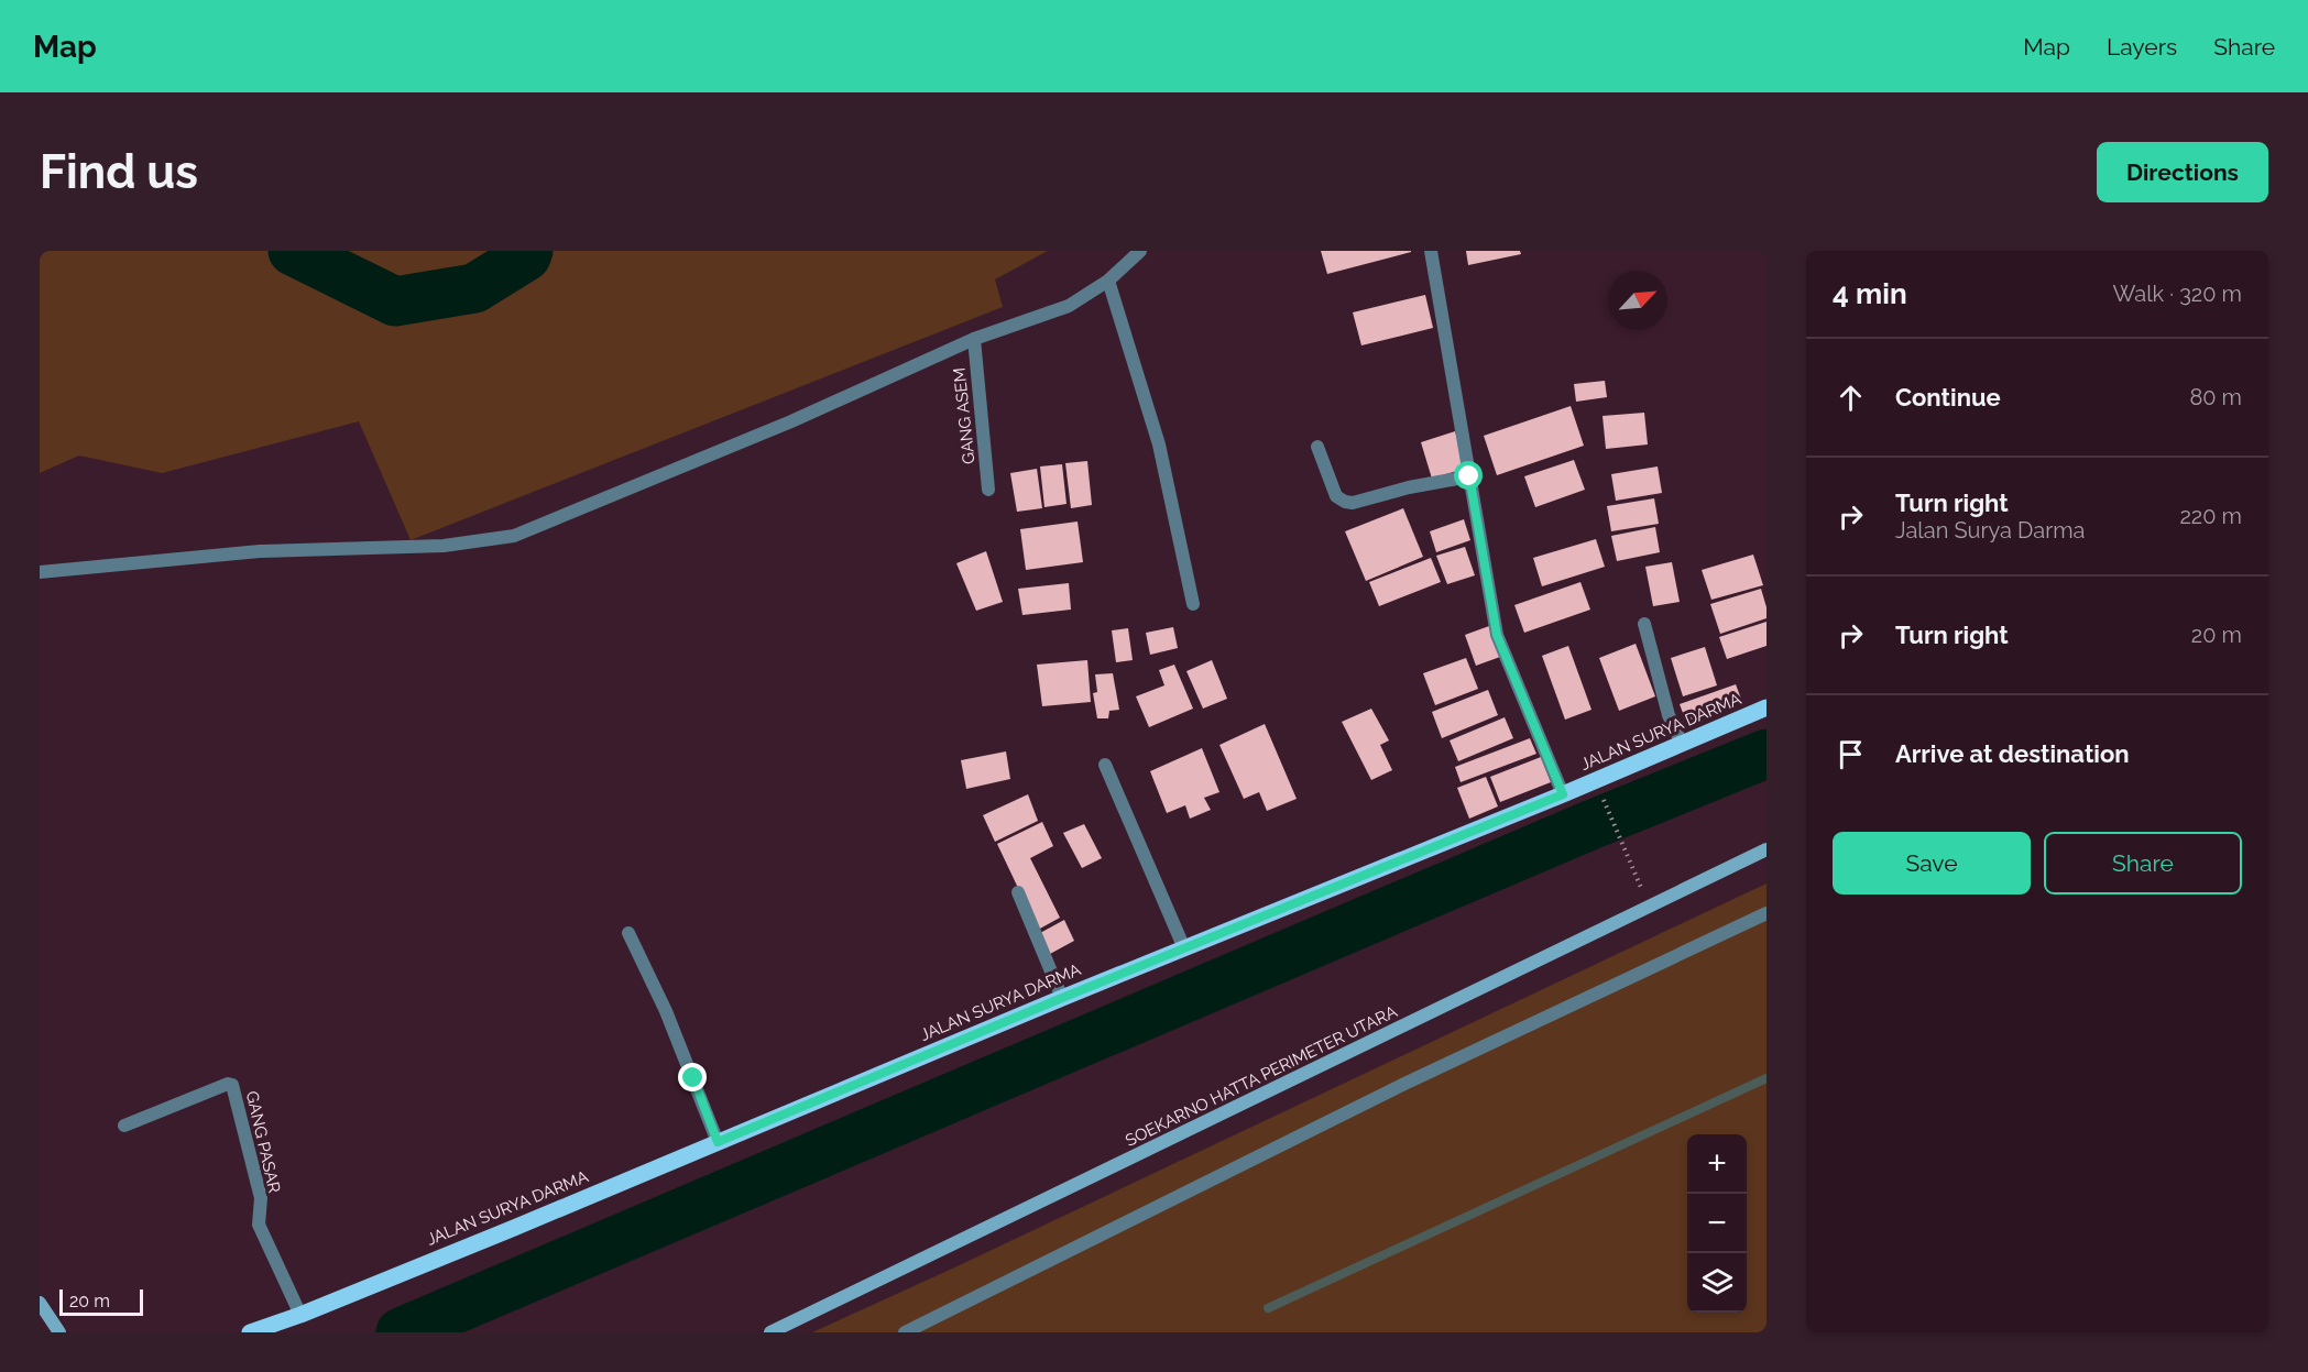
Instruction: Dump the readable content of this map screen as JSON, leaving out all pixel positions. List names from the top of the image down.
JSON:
{
  "streets": {
    "main road": ["JALAN SURYA DARMA", "SOEKARNO HATTA PERIMETER UTARA"],
    "street": ["GANG ASEM", "GANG PASAR"]
  },
  "crossings": [
    ["JALAN SURYA DARMA", "GANG PASAR"]
  ],
  "scale_bar": "20 m",
  "north": "top right",
  "page": {
    "header": "Map",
    "nav": ["Map", "Layers", "Share"],
    "buttons": [
      "Directions",
      ["Save", "Share"]
    ],
    "title": "Find us",
    "heading": ["4 min", "Walk · 320 m"],
    "list": [
      ["Continue", "80 m"],
      ["Turn right", "Jalan Surya Darma", "220 m"],
      ["Turn right", "20 m"],
      "Arrive at destination"
    ],
    "map_buttons": ["+", "−"],
    "scale": "20 m"
  }
}
